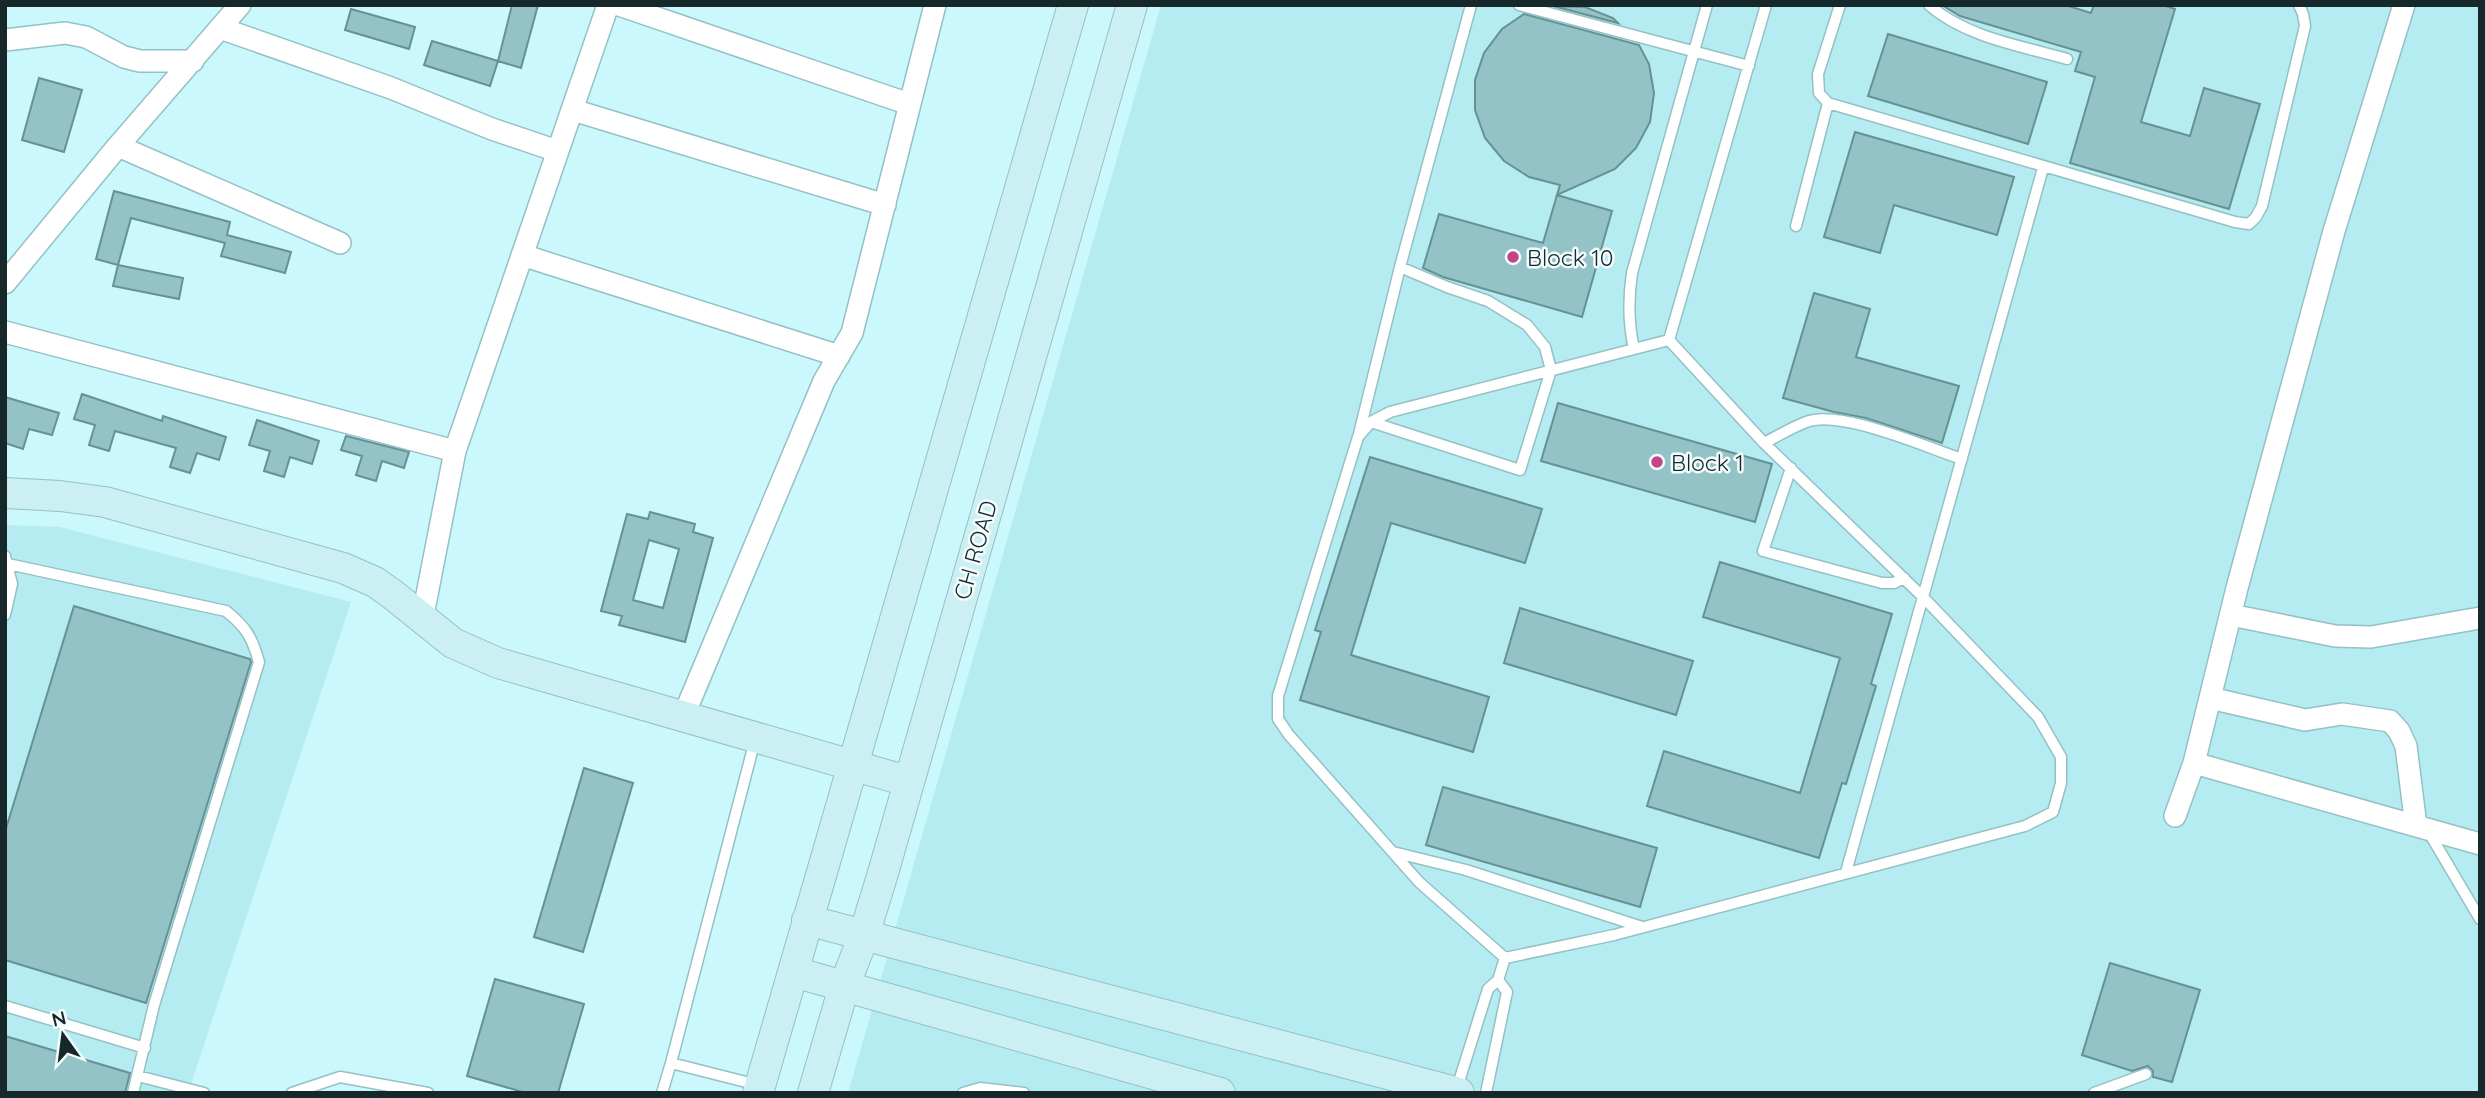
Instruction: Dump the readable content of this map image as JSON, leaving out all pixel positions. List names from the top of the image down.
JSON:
{
  "streets": {
    "street": ["CH ROAD"]
  },
  "places": ["Block 10", "Block 1"],
  "north": "top"
}
